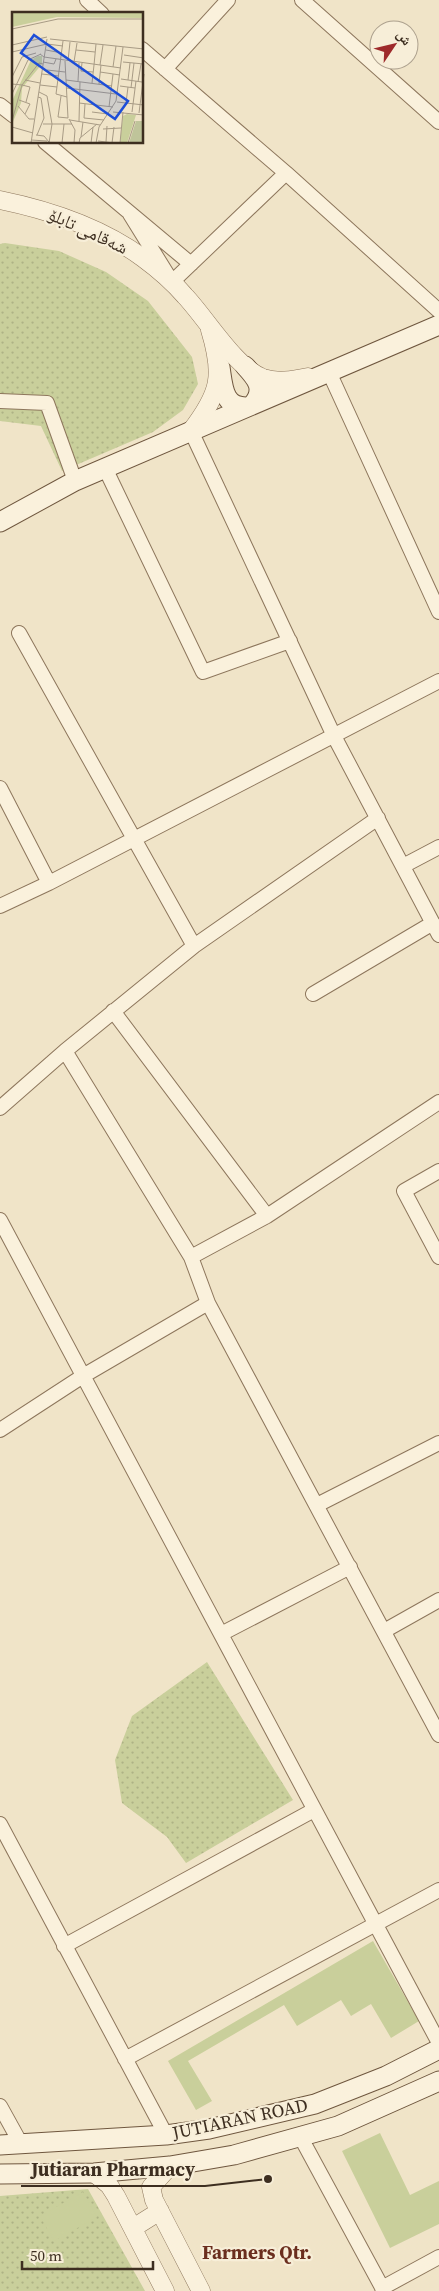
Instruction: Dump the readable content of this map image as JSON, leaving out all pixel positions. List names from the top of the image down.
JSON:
{
  "streets": {
    "main road": ["JUTIARAN ROAD"],
    "street": ["شەقامی تابلۆ"]
  },
  "districts": ["Farmers Qtr."],
  "places": ["Jutiaran Pharmacy"],
  "scale_bar": "50 m",
  "north": "top right"
}
